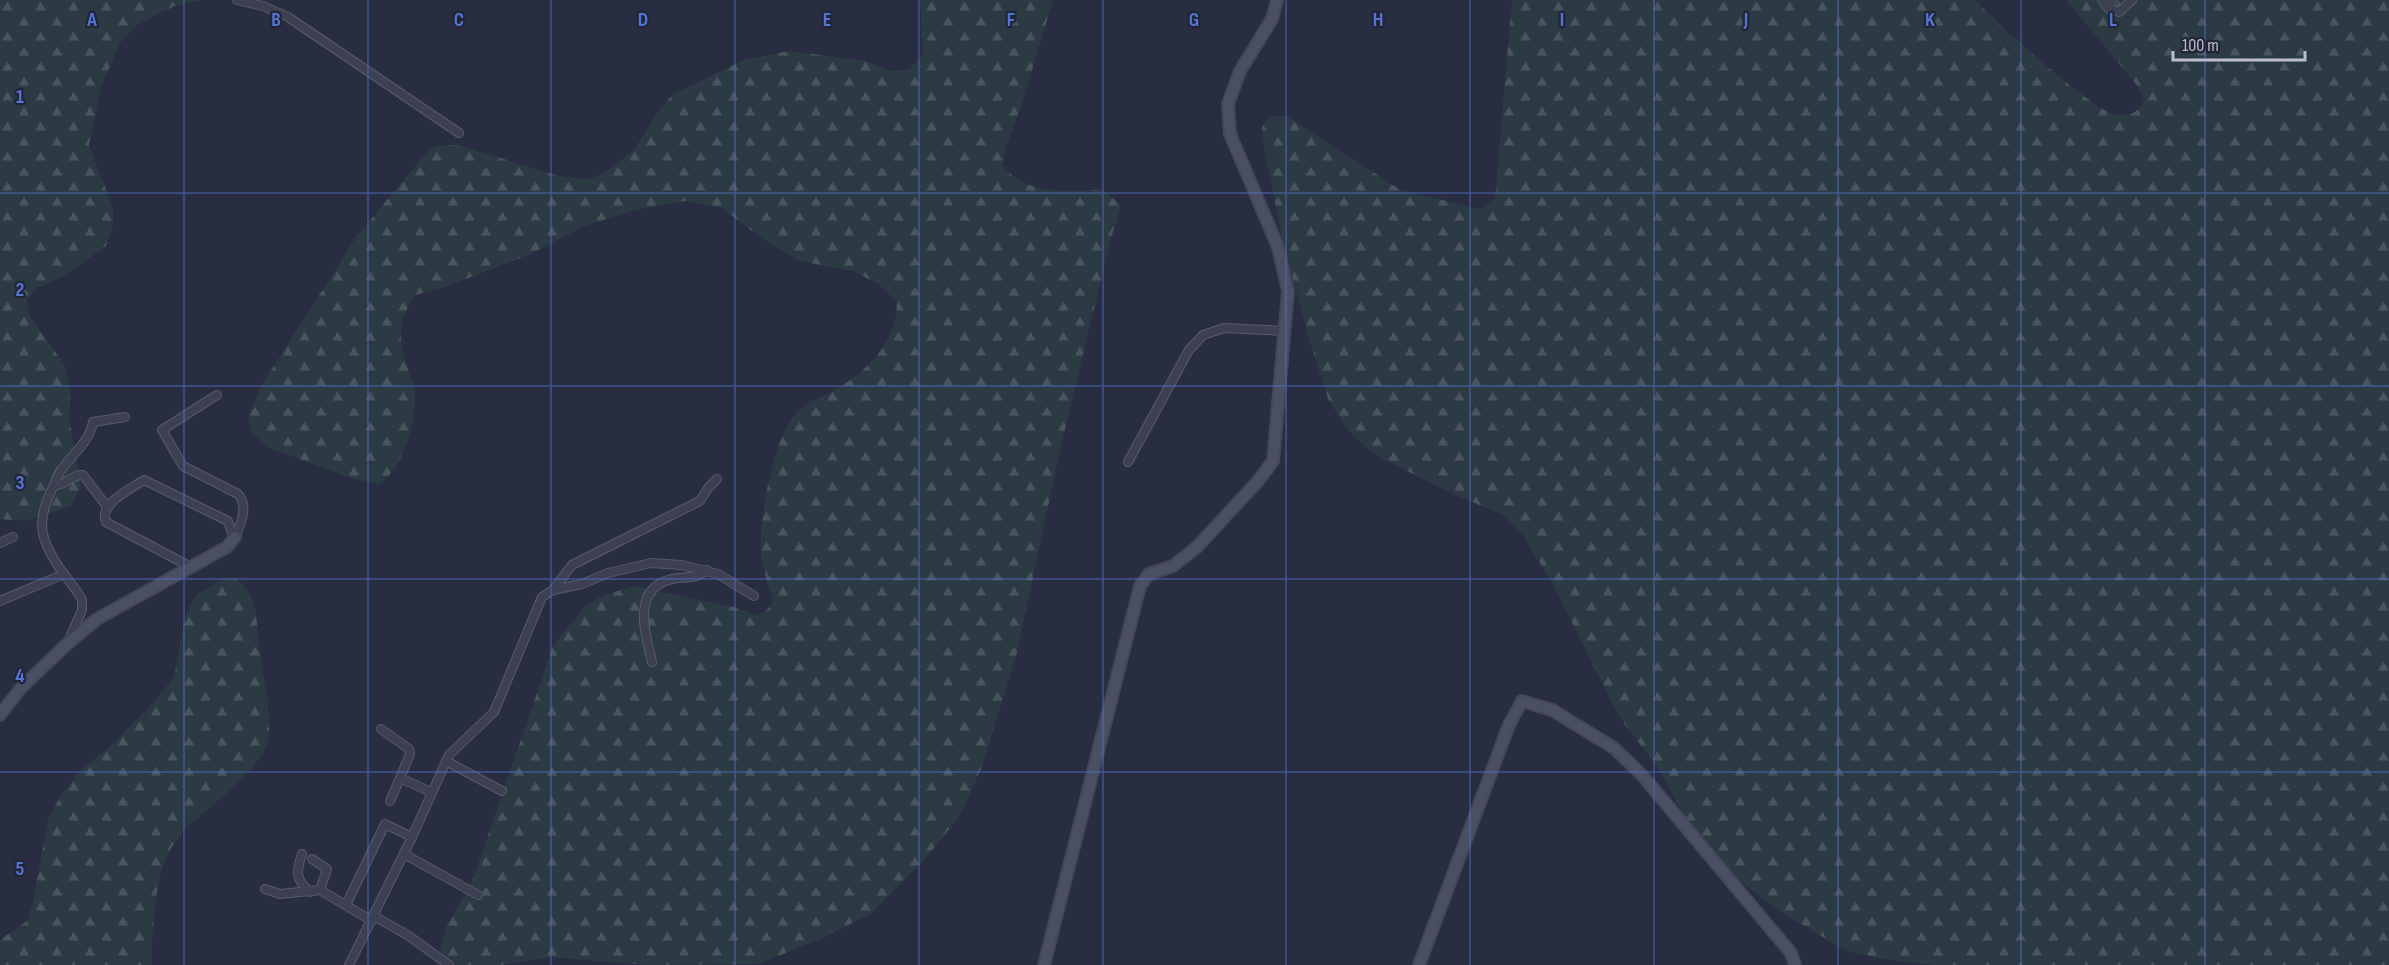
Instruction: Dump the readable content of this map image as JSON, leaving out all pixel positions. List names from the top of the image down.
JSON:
{
  "scale_bar": "100 m",
  "grid": {
    "columns": [
      "A",
      "B",
      "C",
      "D",
      "E",
      "F",
      "G",
      "H",
      "I",
      "J",
      "K",
      "L"
    ],
    "rows": [
      "1",
      "2",
      "3",
      "4",
      "5"
    ]
  }
}
